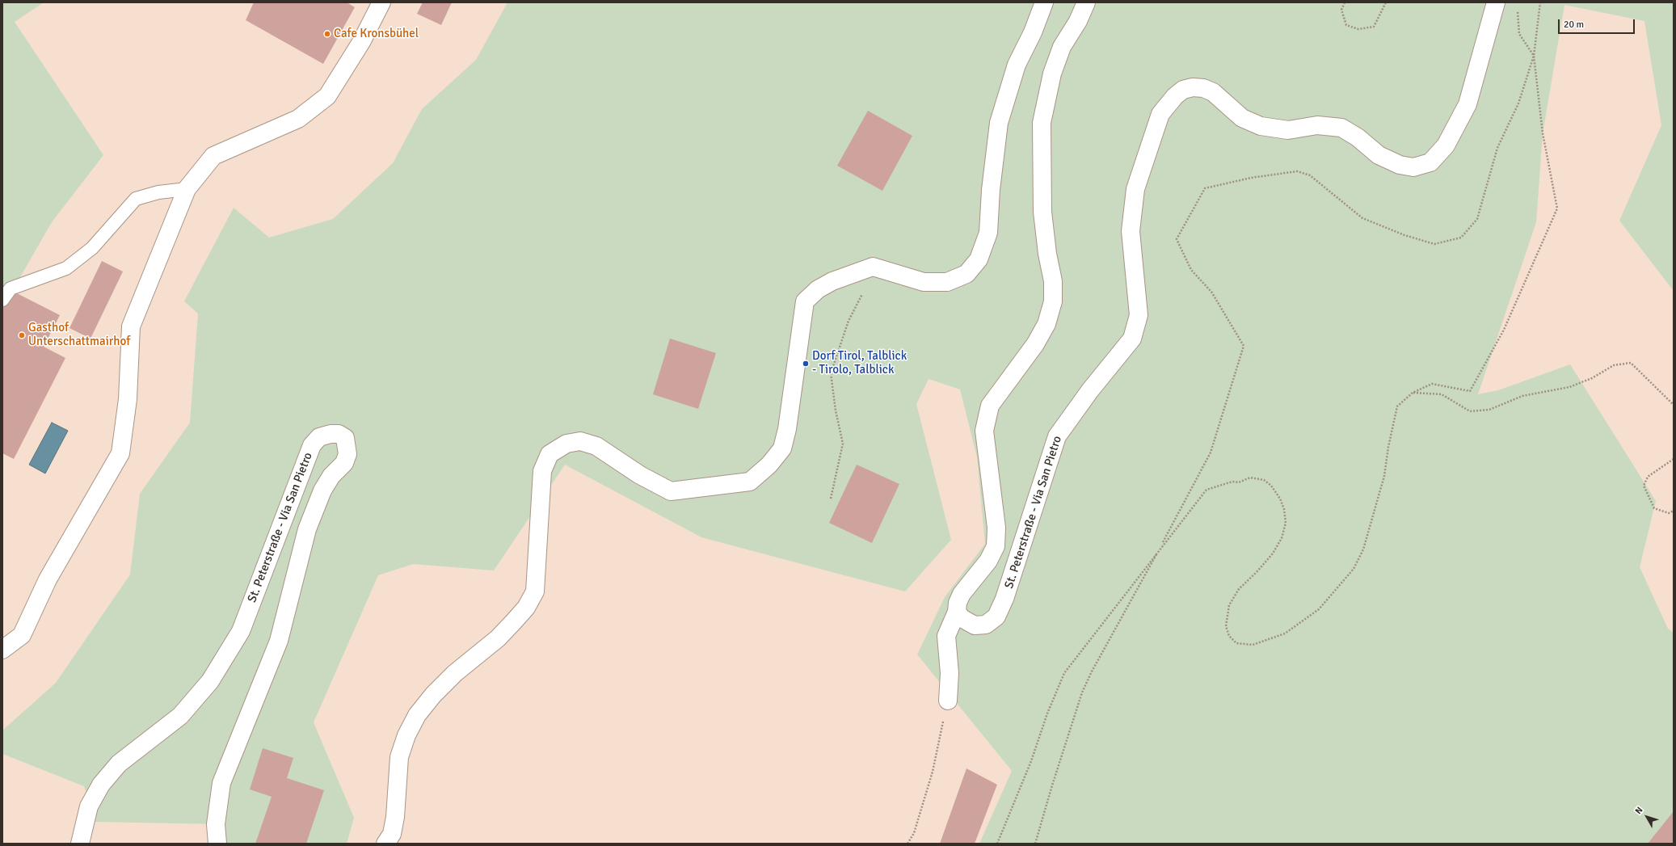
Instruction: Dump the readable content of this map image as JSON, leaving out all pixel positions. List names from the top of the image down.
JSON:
{
  "streets": {
    "street": ["St. Peterstraße - Via San Pietro"]
  },
  "places": ["Cafe Kronsbühel", "Gasthof Unterschattmairhof", "Dorf Tirol, Talblick - Tirolo, Talblick"],
  "scale_bar": "20 m",
  "north": "top left"
}
